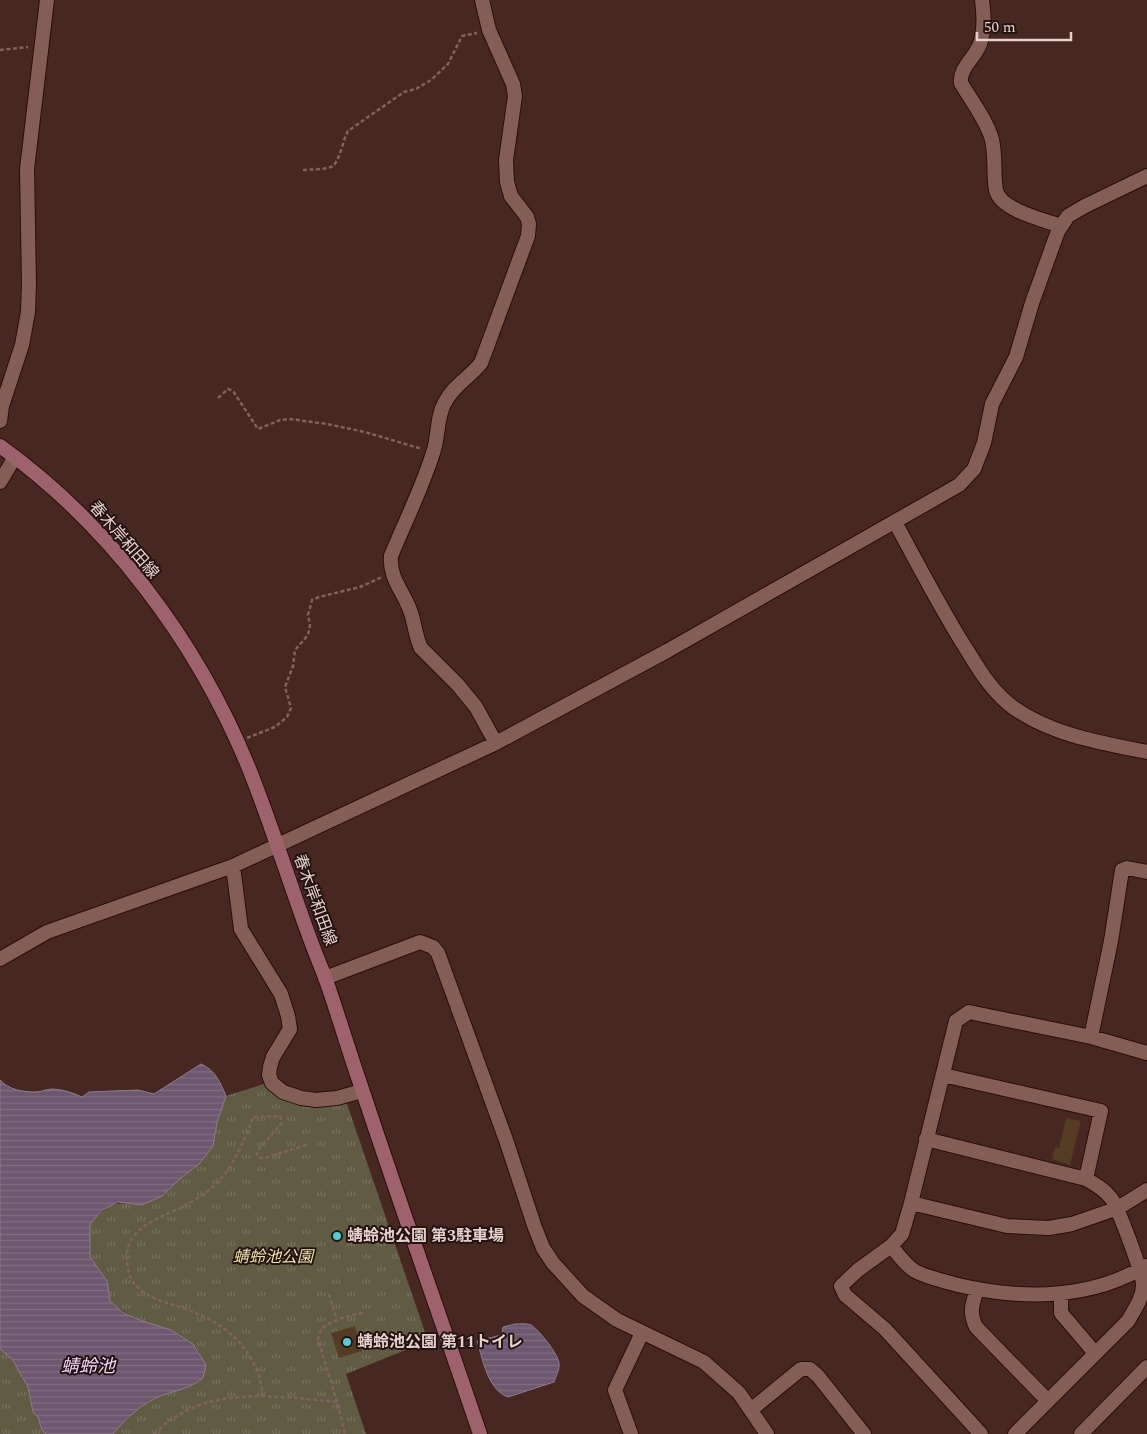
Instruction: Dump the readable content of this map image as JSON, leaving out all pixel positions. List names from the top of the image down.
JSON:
{
  "streets": {
    "main road": ["春木岸和田線"]
  },
  "water": ["蜻蛉池"],
  "parks": ["蜻蛉池公園"],
  "places": ["蜻蛉池公園 第3駐車場", "蜻蛉池公園 第11トイレ"],
  "scale_bar": "50 m"
}
